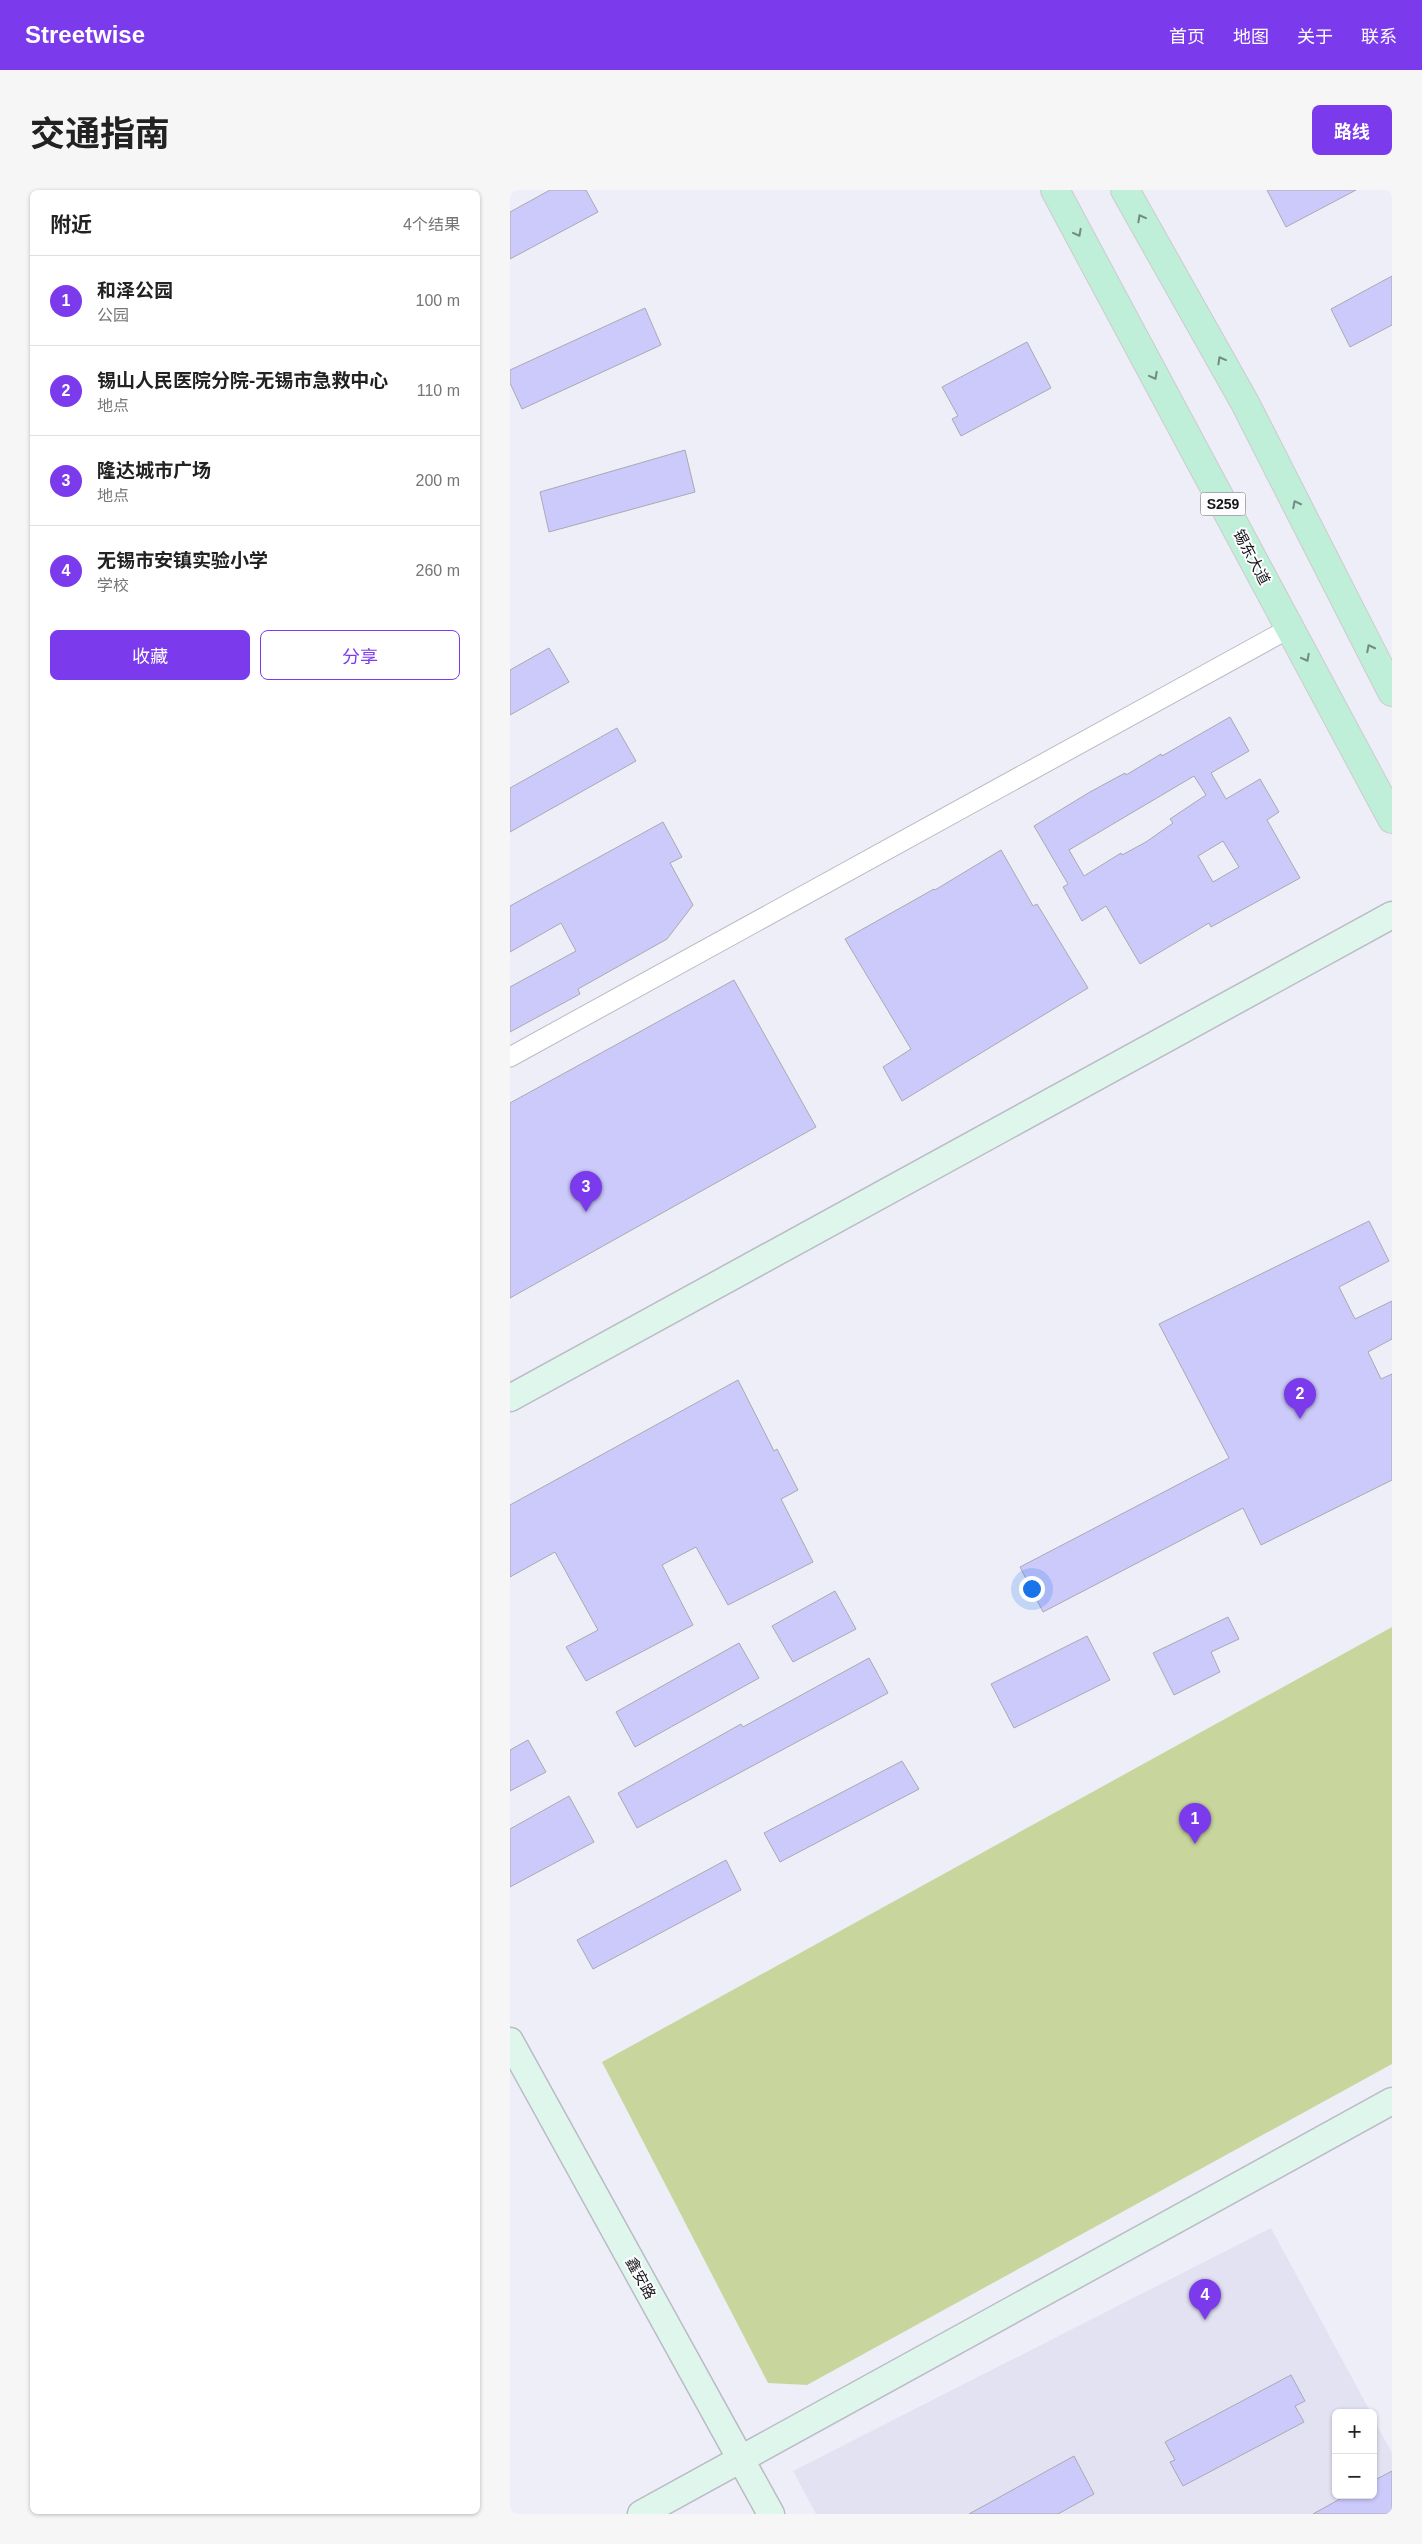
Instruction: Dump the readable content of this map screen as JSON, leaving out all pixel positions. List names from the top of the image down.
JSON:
{
  "streets": {
    "main road": ["S259", "锡东大道"],
    "street": ["鑫安路"]
  },
  "page": {
    "header": "Streetwise",
    "nav": [
      "首页",
      "地图",
      "关于",
      "联系"
    ],
    "title": "交通指南",
    "buttons": [
      "路线",
      ["收藏", "分享"]
    ],
    "heading": ["附近", "4个结果"],
    "list": [
      {
        "mark": "1",
        "name": "和泽公园",
        "note": "公园",
        "value": "100 m"
      },
      {
        "mark": "2",
        "name": "锡山人民医院分院-无锡市急救中心",
        "note": "地点",
        "value": "110 m"
      },
      {
        "mark": "3",
        "name": "隆达城市广场",
        "note": "地点",
        "value": "200 m"
      },
      {
        "mark": "4",
        "name": "无锡市安镇实验小学",
        "note": "学校",
        "value": "260 m"
      }
    ],
    "pins": [
      "3",
      "2",
      "1",
      "4"
    ],
    "map_buttons": ["+", "−"]
  }
}
